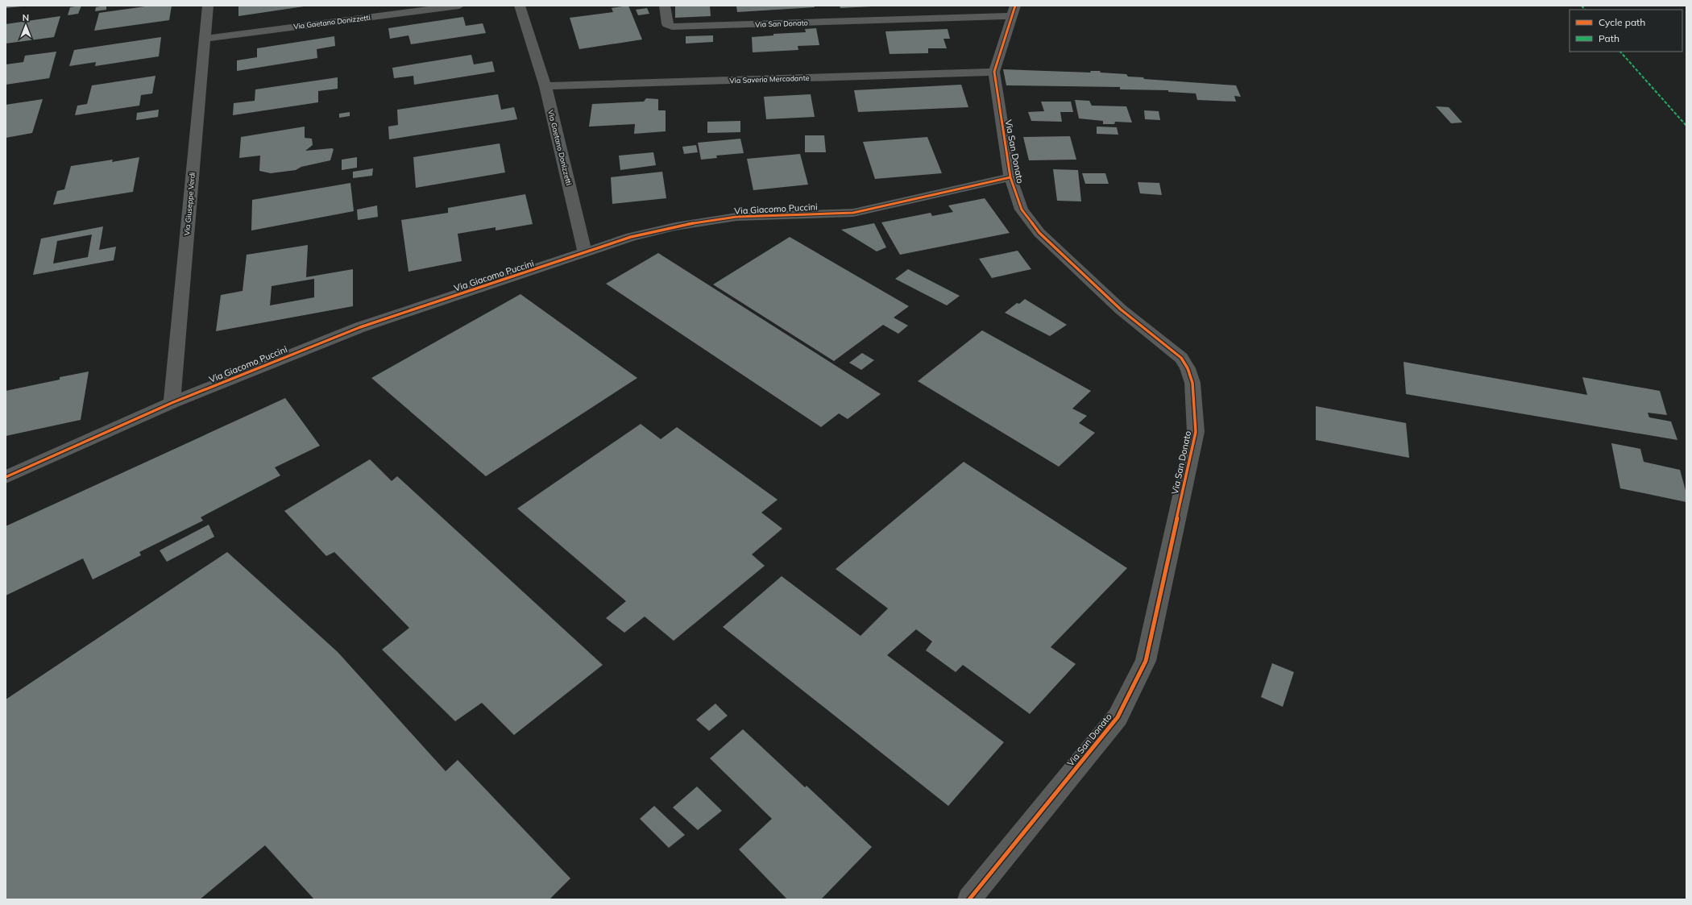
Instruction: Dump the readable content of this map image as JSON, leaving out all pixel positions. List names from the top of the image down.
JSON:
{
  "streets": {
    "street": [
      "Via Gaetano Donizzetti",
      "Via San Donato",
      "Via Saverio Mercadante",
      "Via Giuseppe Verdi",
      "Via Giacomo Puccini"
    ]
  },
  "crossings": [
    ["Via Gaetano Donizzetti", "Via Saverio Mercadante"],
    ["Via Gaetano Donizzetti", "Via Giuseppe Verdi"],
    ["Via Gaetano Donizzetti", "Via Giacomo Puccini"],
    ["Via San Donato", "Via Saverio Mercadante"],
    ["Via San Donato", "Via Giacomo Puccini"],
    ["Via Giuseppe Verdi", "Via Giacomo Puccini"]
  ],
  "legend": ["Cycle path", "Path"],
  "north": "top"
}
